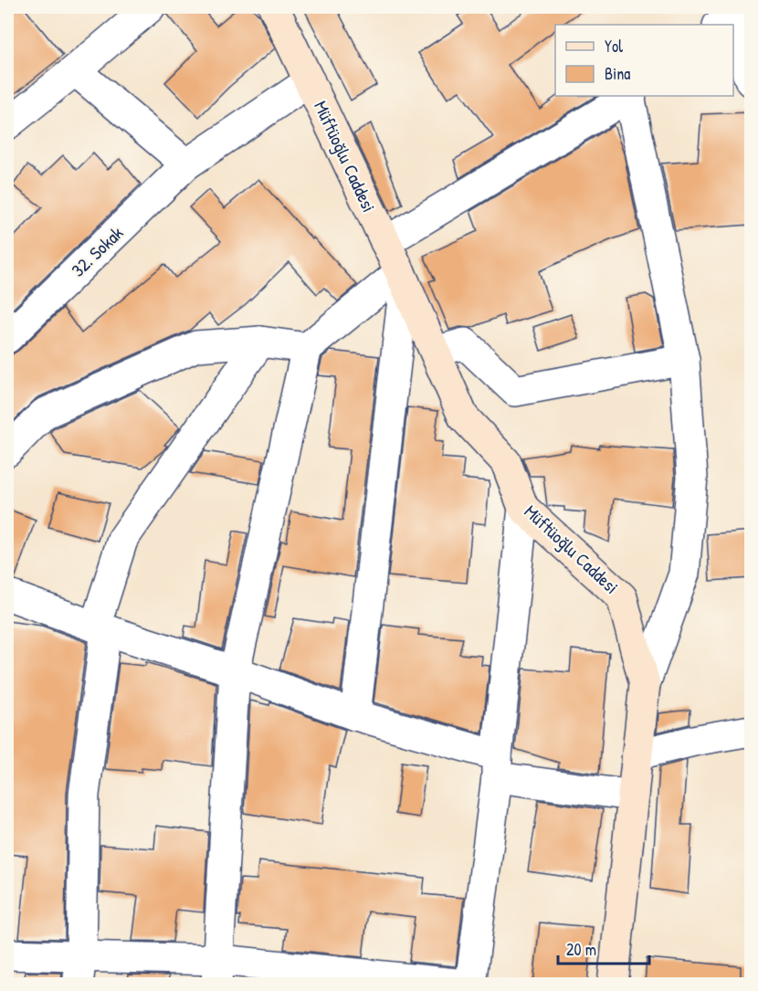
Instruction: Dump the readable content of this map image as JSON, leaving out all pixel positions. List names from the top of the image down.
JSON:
{
  "streets": {
    "street": ["Müftüoğlu Caddesi", "32. Sokak"]
  },
  "crossings": [
    ["Müftüoğlu Caddesi", "32. Sokak"]
  ],
  "legend": ["Yol", "Bina"],
  "scale_bar": "20 m"
}
